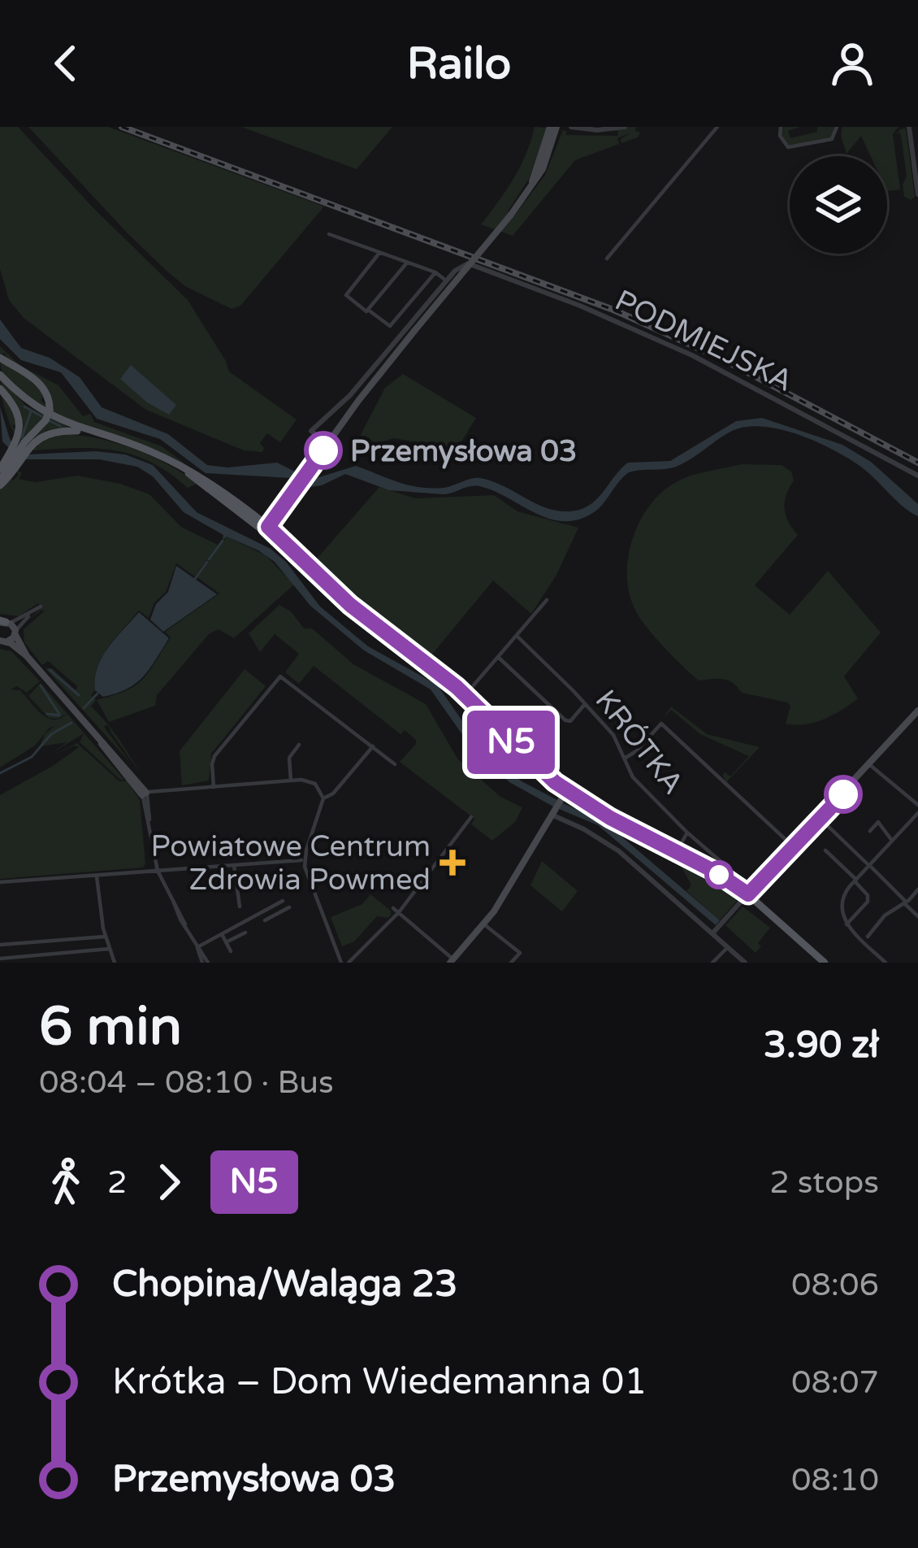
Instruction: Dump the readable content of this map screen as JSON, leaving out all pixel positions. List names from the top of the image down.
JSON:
{
  "streets": {
    "street": ["PODMIEJSKA", "KRÓTKA"]
  },
  "places": {
    "other": ["Przemysłowa 03"],
    "health": ["Powiatowe Centrum Zdrowia Powmed"]
  },
  "lines": ["bus line N5"],
  "page": {
    "header": "Railo",
    "on_map": "N5",
    "heading": ["6 min", "08:04 – 08:10 · Bus", "3.90 zł"],
    "legs": ["2", "N5", "2 stops"],
    "list": [
      {
        "name": "Chopina/Waląga 23",
        "value": "08:06"
      },
      {
        "name": "Krótka – Dom Wiedemanna 01",
        "value": "08:07"
      },
      {
        "name": "Przemysłowa 03",
        "value": "08:10"
      }
    ]
  }
}
